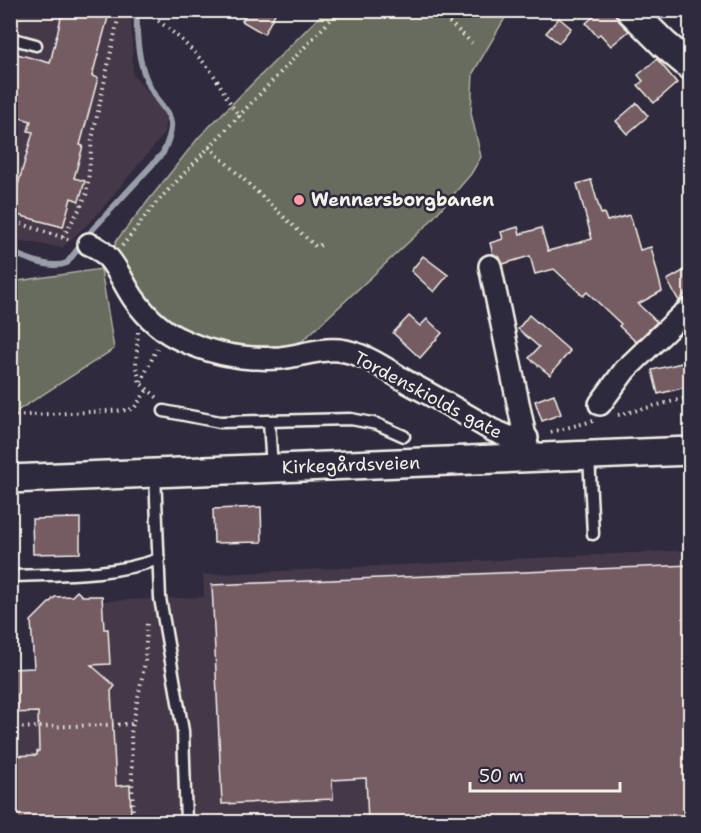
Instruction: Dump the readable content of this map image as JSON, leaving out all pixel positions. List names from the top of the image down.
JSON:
{
  "streets": {
    "street": ["Tordenskiolds gate", "Kirkegårdsveien"]
  },
  "crossings": [
    ["Tordenskiolds gate", "Kirkegårdsveien"]
  ],
  "places": ["Wennersborgbanen"],
  "scale_bar": "50 m"
}
